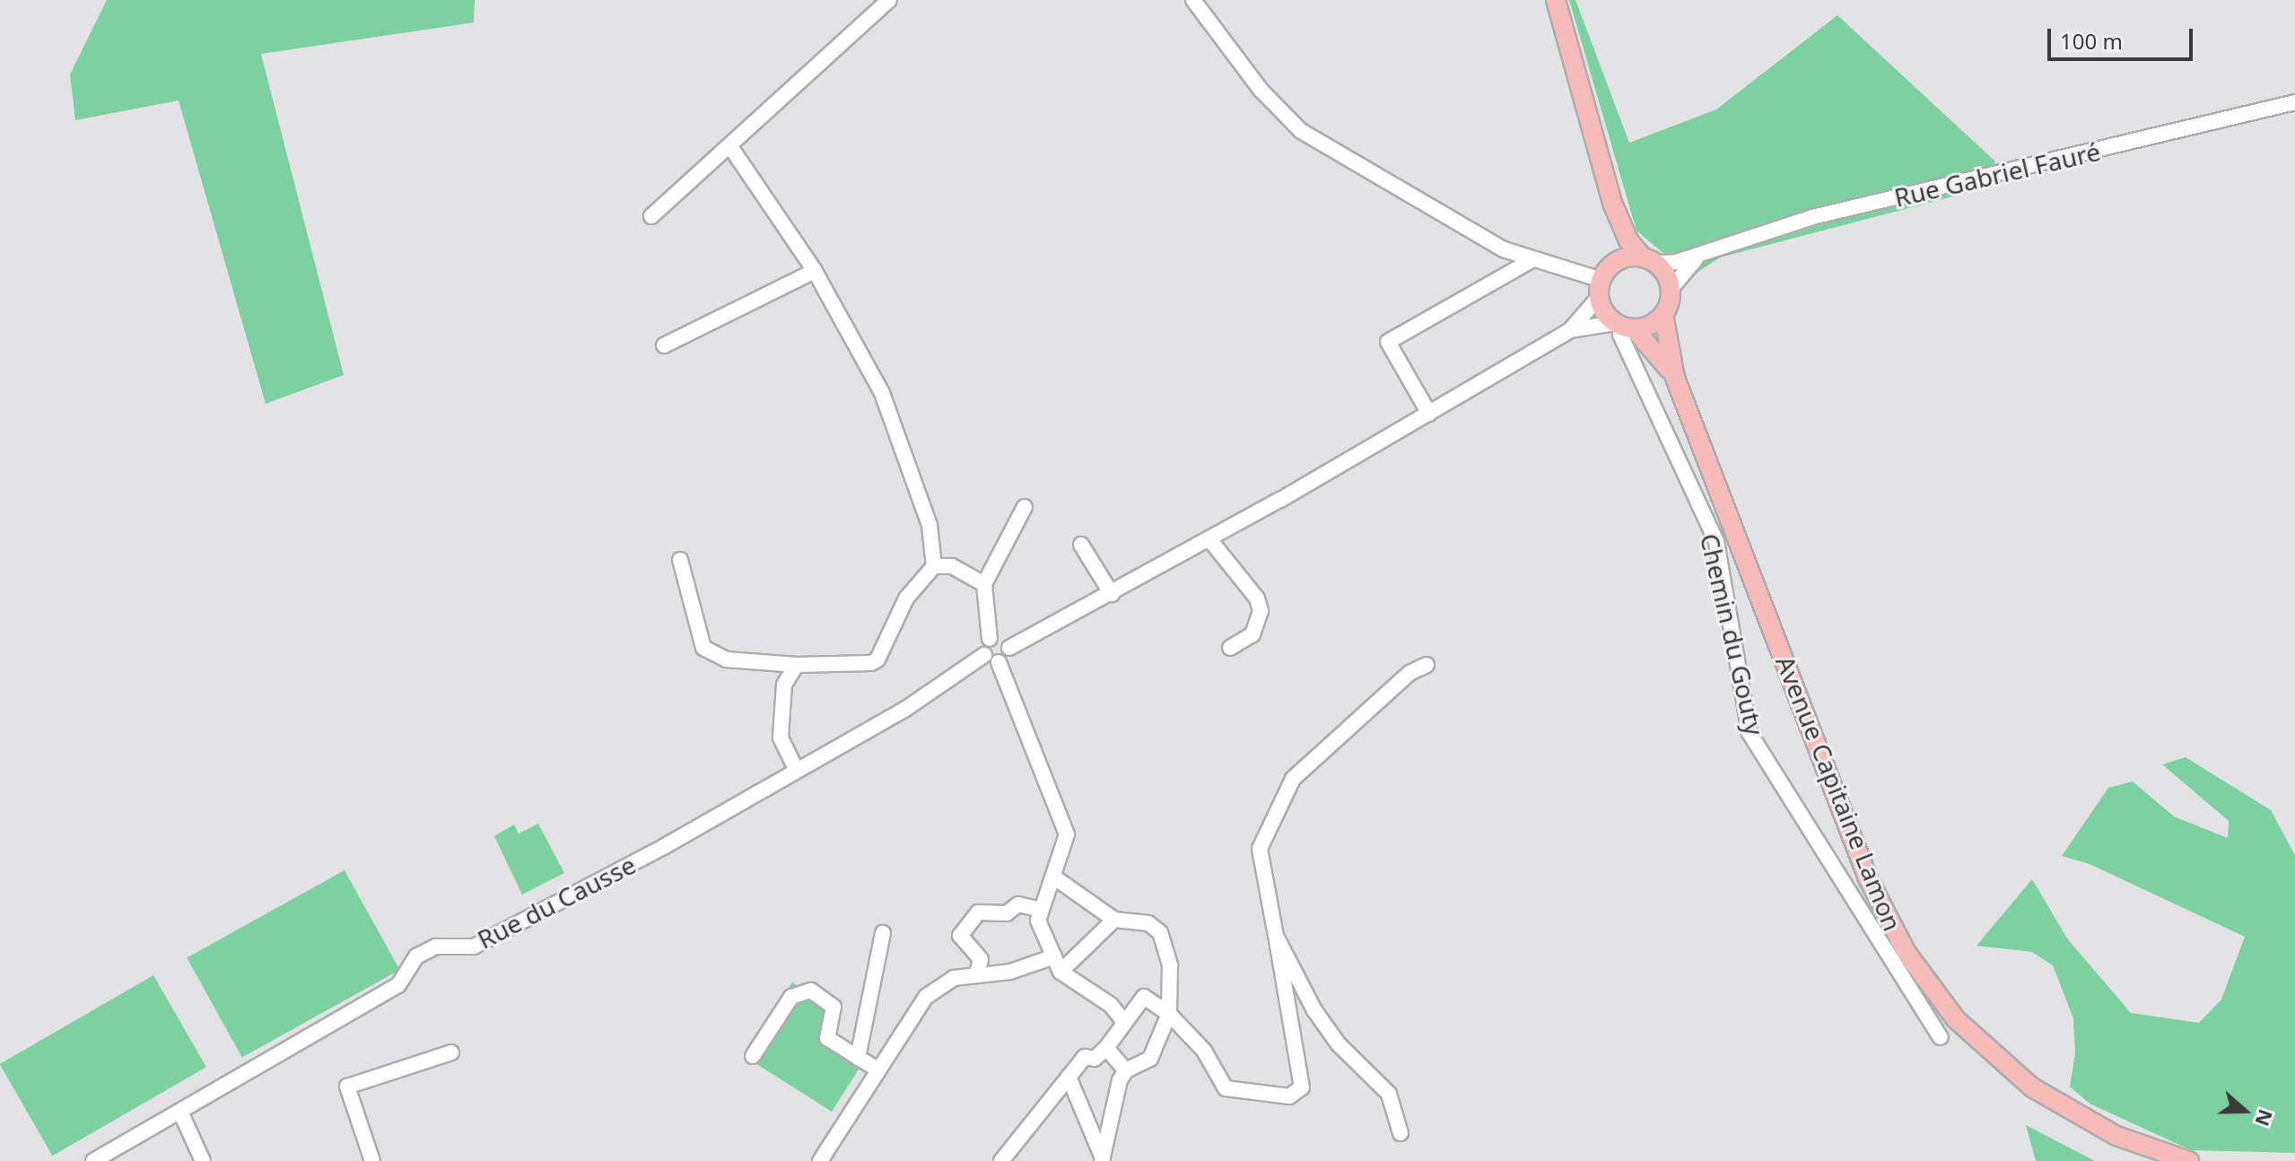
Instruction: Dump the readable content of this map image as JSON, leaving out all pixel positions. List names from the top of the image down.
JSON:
{
  "streets": {
    "main road": ["Avenue Capitaine Lamon"],
    "street": ["Rue Gabriel Fauré", "Chemin du Gouty", "Rue du Causse"]
  },
  "crossings": [
    ["Rue Gabriel Fauré", "Chemin du Gouty"],
    ["Rue Gabriel Fauré", "Avenue Capitaine Lamon"],
    ["Chemin du Gouty", "Avenue Capitaine Lamon"]
  ],
  "scale_bar": "100 m",
  "north": "right"
}
